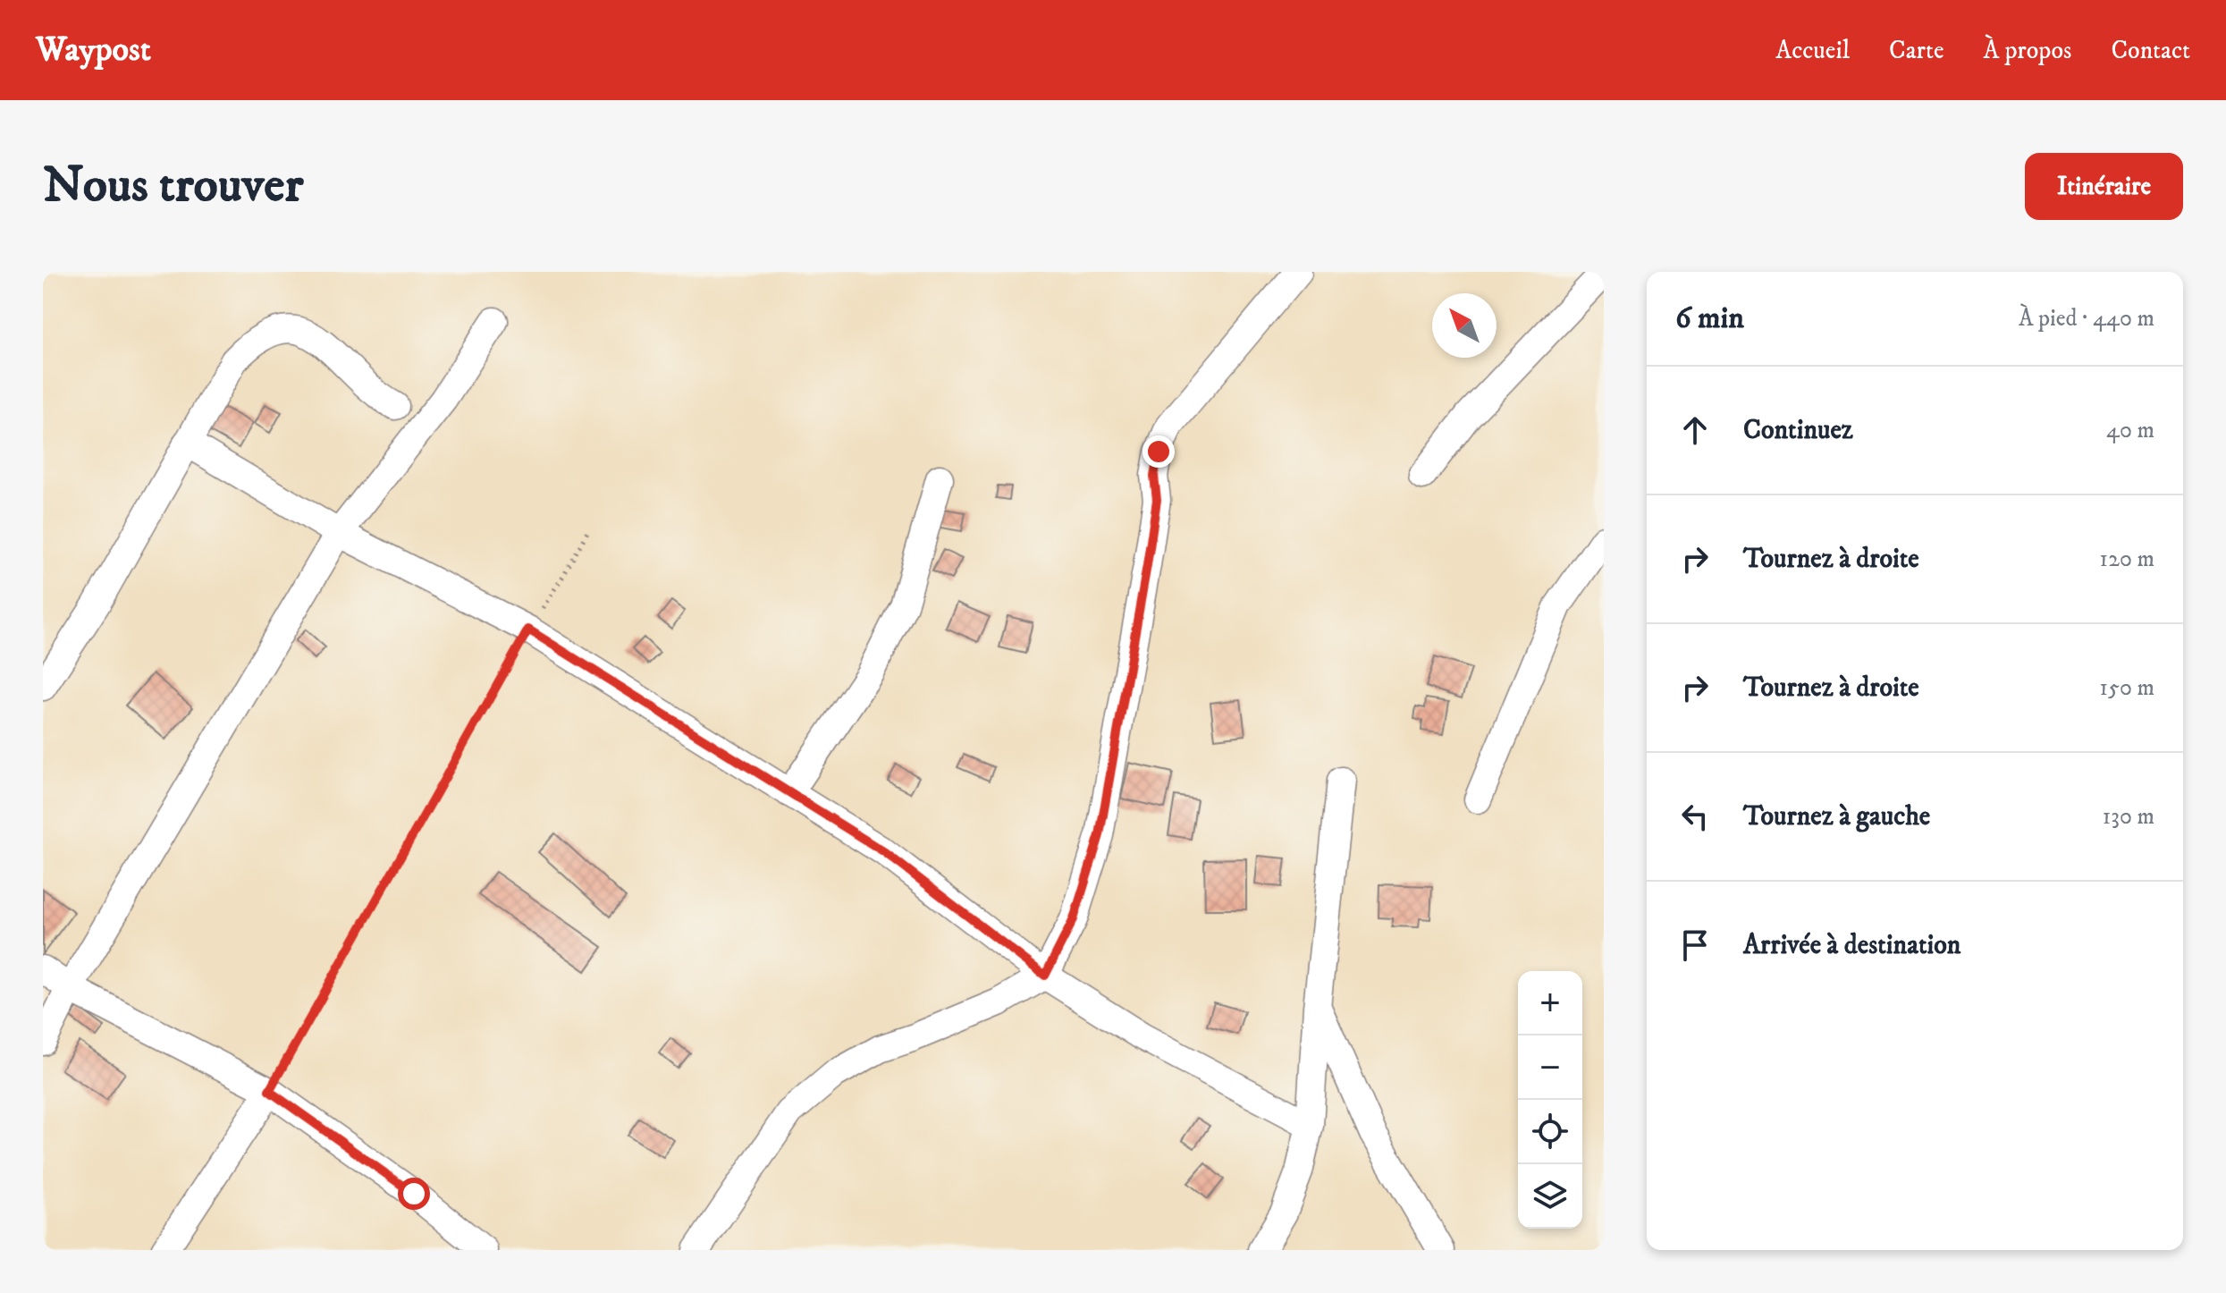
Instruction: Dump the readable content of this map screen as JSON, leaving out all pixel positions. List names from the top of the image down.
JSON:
{
  "north": "top left",
  "page": {
    "header": "Waypost",
    "nav": [
      "Accueil",
      "Carte",
      "À propos",
      "Contact"
    ],
    "buttons": "Itinéraire",
    "title": "Nous trouver",
    "heading": ["6 min", "À pied · 440 m"],
    "list": [
      ["Continuez", "40 m"],
      ["Tournez à droite", "120 m"],
      ["Tournez à droite", "150 m"],
      ["Tournez à gauche", "130 m"],
      "Arrivée à destination"
    ],
    "map_buttons": ["+", "−"]
  }
}
